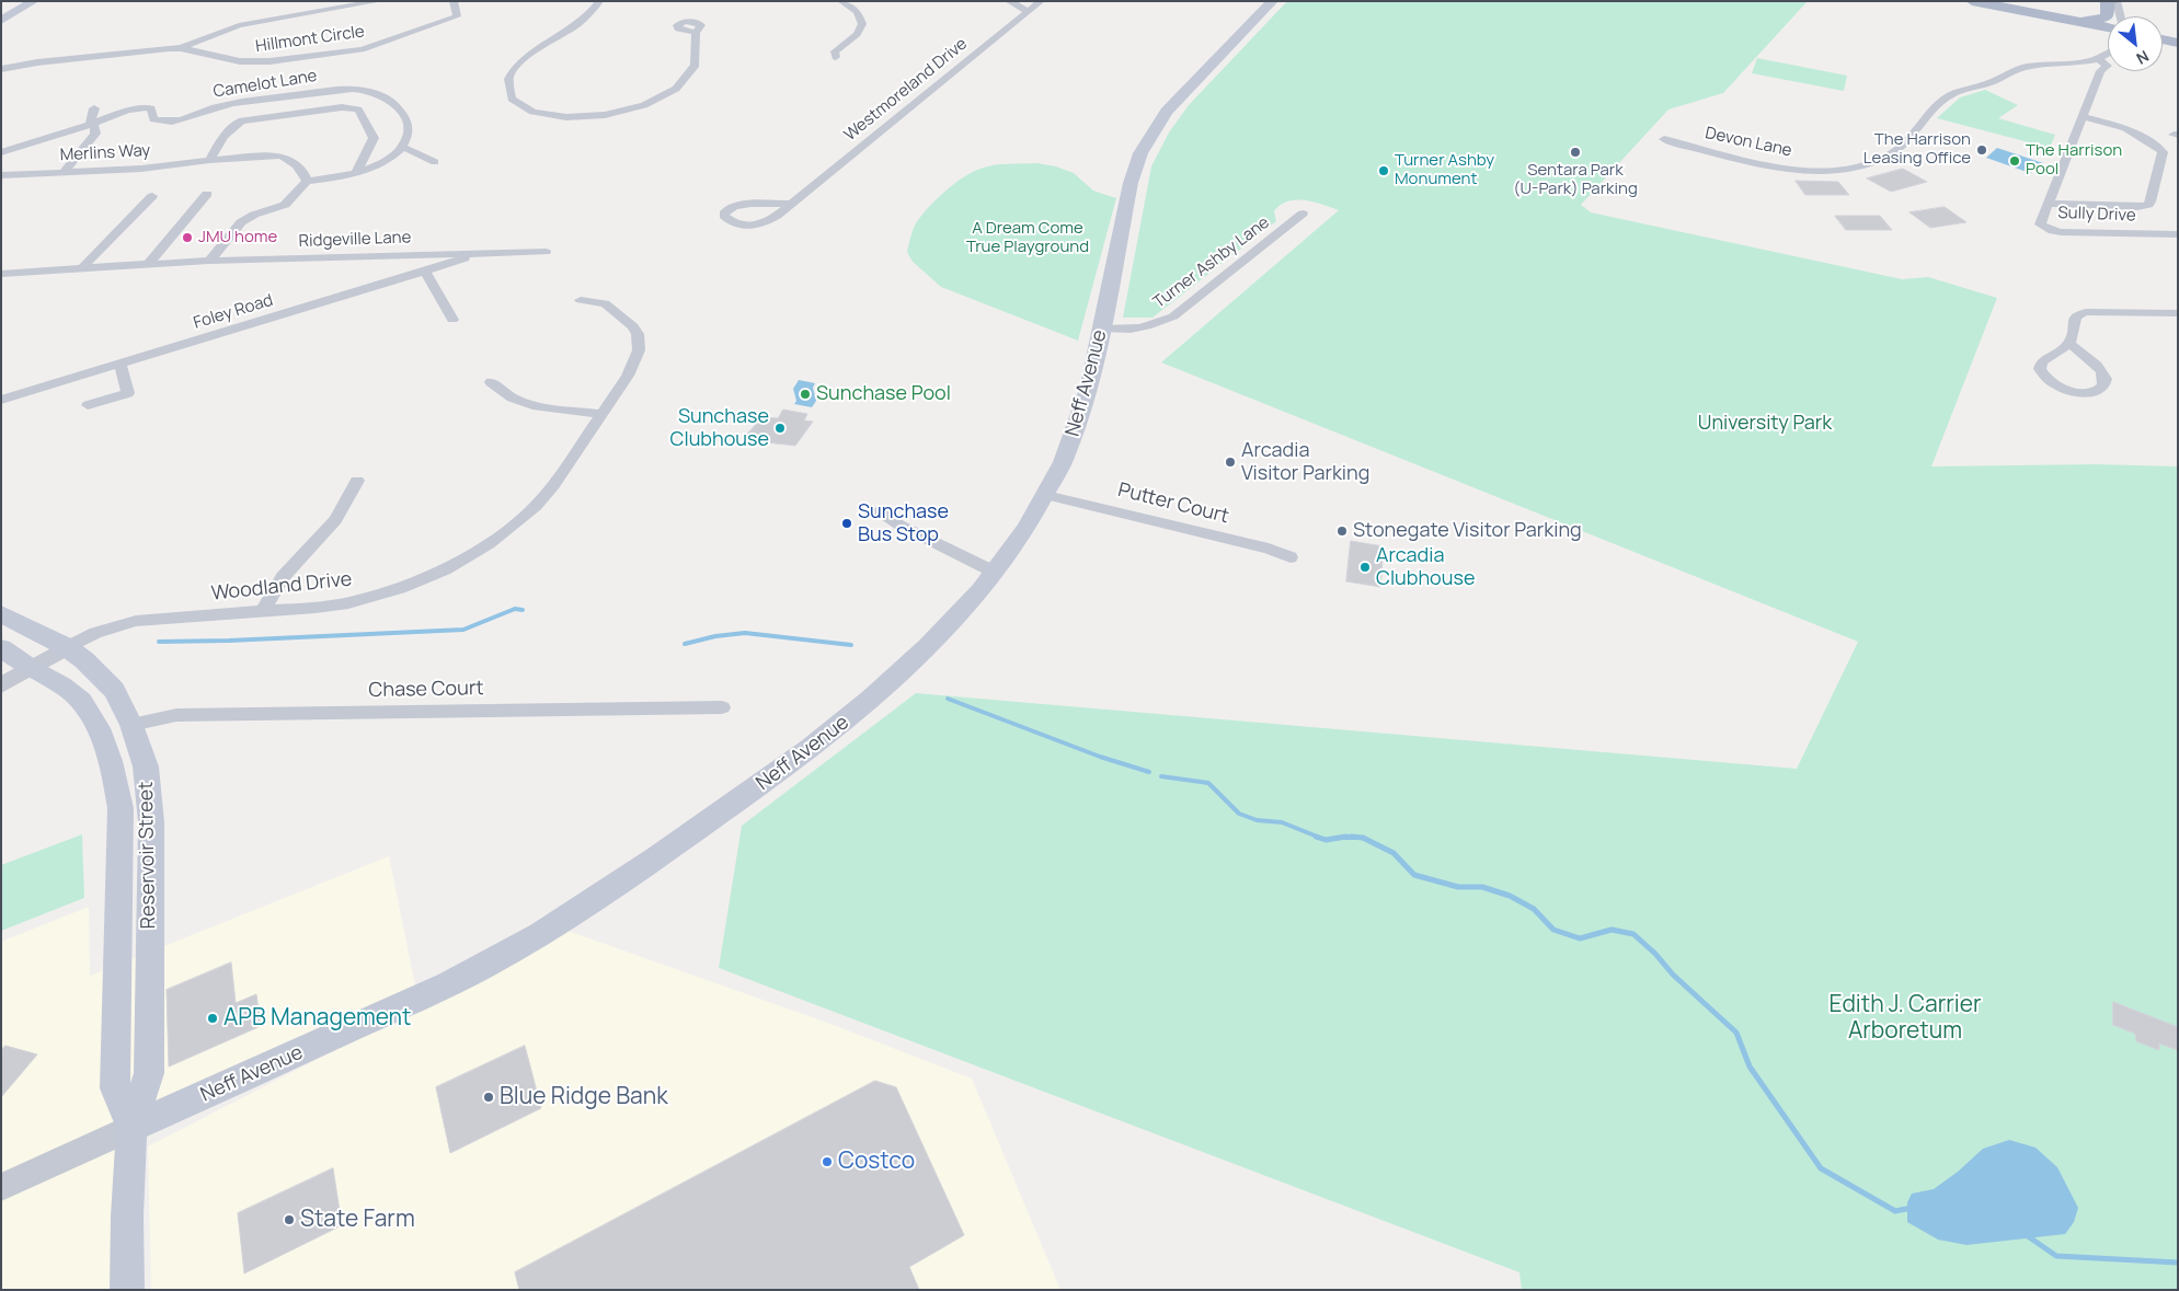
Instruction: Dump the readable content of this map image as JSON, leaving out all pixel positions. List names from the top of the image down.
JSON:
{
  "streets": {
    "main road": ["Neff Avenue", "Reservoir Street"],
    "street": [
      "Hillmont Circle",
      "Camelot Lane",
      "Westmoreland Drive",
      "Devon Lane",
      "Merlins Way",
      "Sully Drive",
      "Ridgeville Lane",
      "Turner Ashby Lane",
      "Foley Road",
      "Putter Court",
      "Woodland Drive",
      "Chase Court"
    ]
  },
  "crossings": [
    ["Devon Lane", "Sully Drive"],
    ["Ridgeville Lane", "Foley Road"],
    ["Turner Ashby Lane", "Neff Avenue"],
    ["Neff Avenue", "Putter Court"],
    ["Neff Avenue", "Reservoir Street"],
    ["Woodland Drive", "Reservoir Street"],
    ["Chase Court", "Reservoir Street"]
  ],
  "parks": ["A Dream Come True Playground", "University Park", "Edith J. Carrier Arboretum"],
  "places": [
    "The Harrison Leasing Office",
    "Sentara Park (U-Park) Parking",
    "The Harrison Pool",
    "Turner Ashby Monument",
    "JMU home",
    "Sunchase Pool",
    "Sunchase Clubhouse",
    "Arcadia Visitor Parking",
    "Sunchase Bus Stop",
    "Stonegate Visitor Parking",
    "Arcadia Clubhouse",
    "APB Management",
    "Blue Ridge Bank",
    "Costco",
    "State Farm"
  ],
  "north": "bottom right"
}
